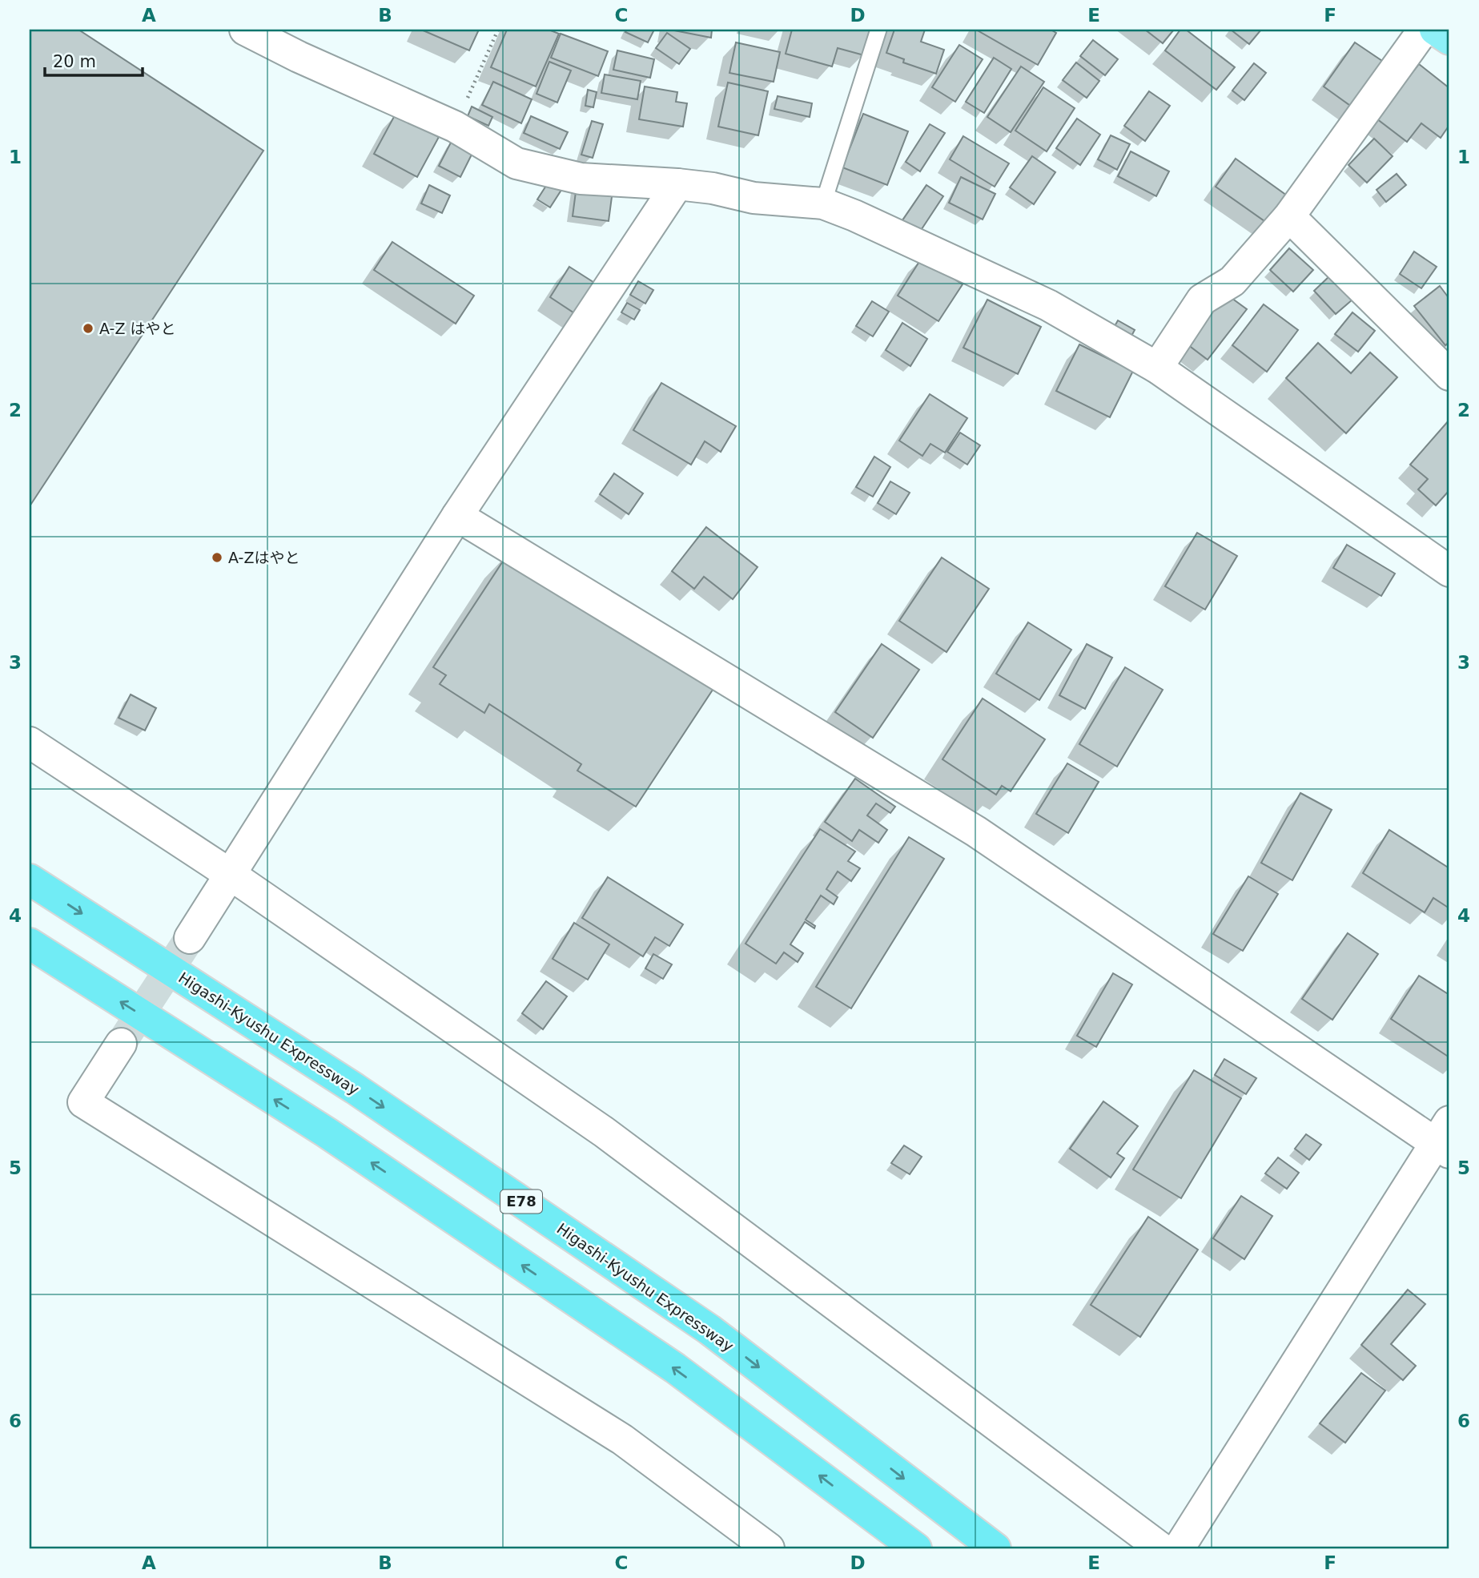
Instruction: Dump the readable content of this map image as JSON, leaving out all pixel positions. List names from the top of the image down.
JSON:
{
  "streets": {
    "highway": ["Higashi-Kyushu Expressway", "E78"]
  },
  "places": ["A-Z はやと", "A-Zはやと"],
  "scale_bar": "20 m",
  "grid": {
    "columns": [
      "A",
      "B",
      "C",
      "D",
      "E",
      "F"
    ],
    "rows": [
      "1",
      "2",
      "3",
      "4",
      "5",
      "6"
    ]
  }
}
